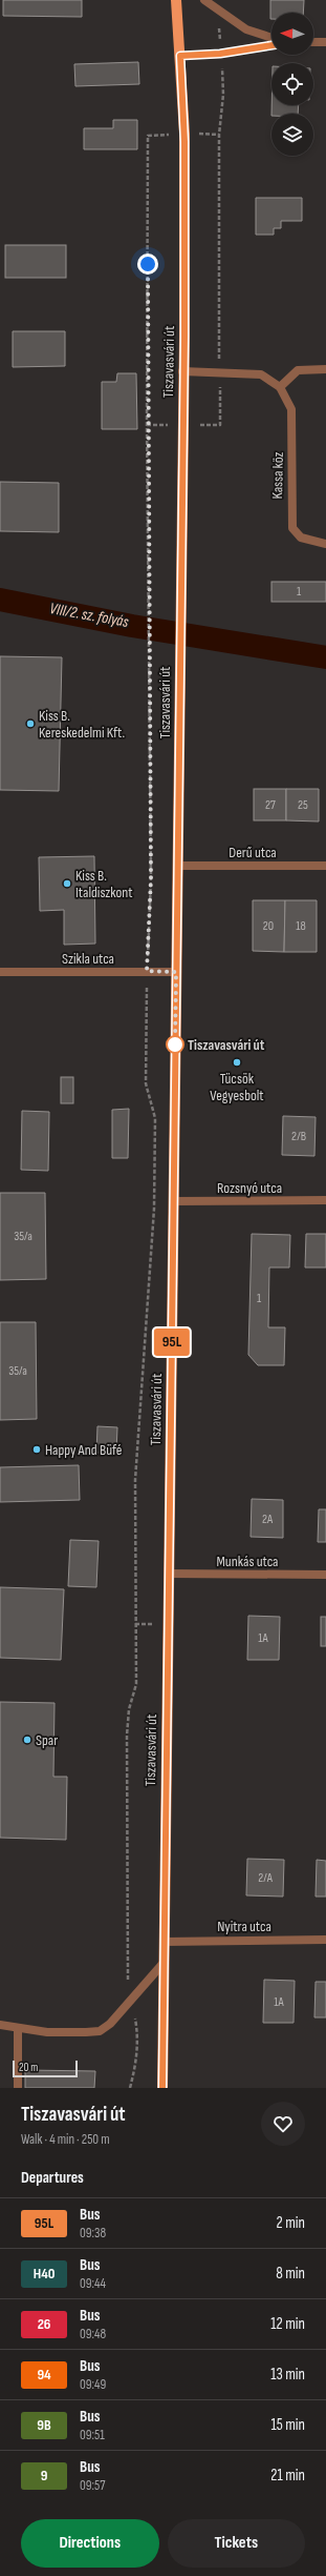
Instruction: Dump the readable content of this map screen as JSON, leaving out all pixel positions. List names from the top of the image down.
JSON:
{
  "streets": {
    "main road": ["Tiszavasvári út"],
    "street": [
      "Kassa köz",
      "Derű utca",
      "Szikla utca",
      "Rozsnyó utca",
      "Munkás utca",
      "Nyitra utca"
    ]
  },
  "crossings": [
    ["Tiszavasvári út", "Derű utca"],
    ["Tiszavasvári út", "Szikla utca"],
    ["Tiszavasvári út", "Rozsnyó utca"],
    ["Tiszavasvári út", "Munkás utca"],
    ["Tiszavasvári út", "Nyitra utca"]
  ],
  "water": ["VIII/2. sz. folyás"],
  "places": [
    "Kiss B. Kereskedelmi Kft.",
    "Kiss B. Italdiszkont",
    "Tiszavasvári út",
    "Tücsök Vegyesbolt",
    "Happy And Büfé",
    "Spar"
  ],
  "lines": ["bus line 95L"],
  "house_numbers": [
    "1",
    "27",
    "25",
    "20",
    "18",
    "2/B",
    "35/a",
    "1",
    "35/a",
    "2A",
    "1A",
    "2/A",
    "1A"
  ],
  "scale_bar": "20 m",
  "north": "left",
  "page": {
    "on_map": "95L",
    "scale": "20 m",
    "heading": [
      ["Tiszavasvári út", "Walk · 4 min · 250 m"],
      "Departures"
    ],
    "list": [
      {
        "mark": "95L",
        "name": "Bus",
        "note": "09:38",
        "value": "2 min"
      },
      {
        "mark": "H40",
        "name": "Bus",
        "note": "09:44",
        "value": "8 min"
      },
      {
        "mark": "26",
        "name": "Bus",
        "note": "09:48",
        "value": "12 min"
      },
      {
        "mark": "94",
        "name": "Bus",
        "note": "09:49",
        "value": "13 min"
      },
      {
        "mark": "9B",
        "name": "Bus",
        "note": "09:51",
        "value": "15 min"
      },
      {
        "mark": "9",
        "name": "Bus",
        "note": "09:57",
        "value": "21 min"
      }
    ],
    "buttons": ["Directions", "Tickets"]
  }
}
